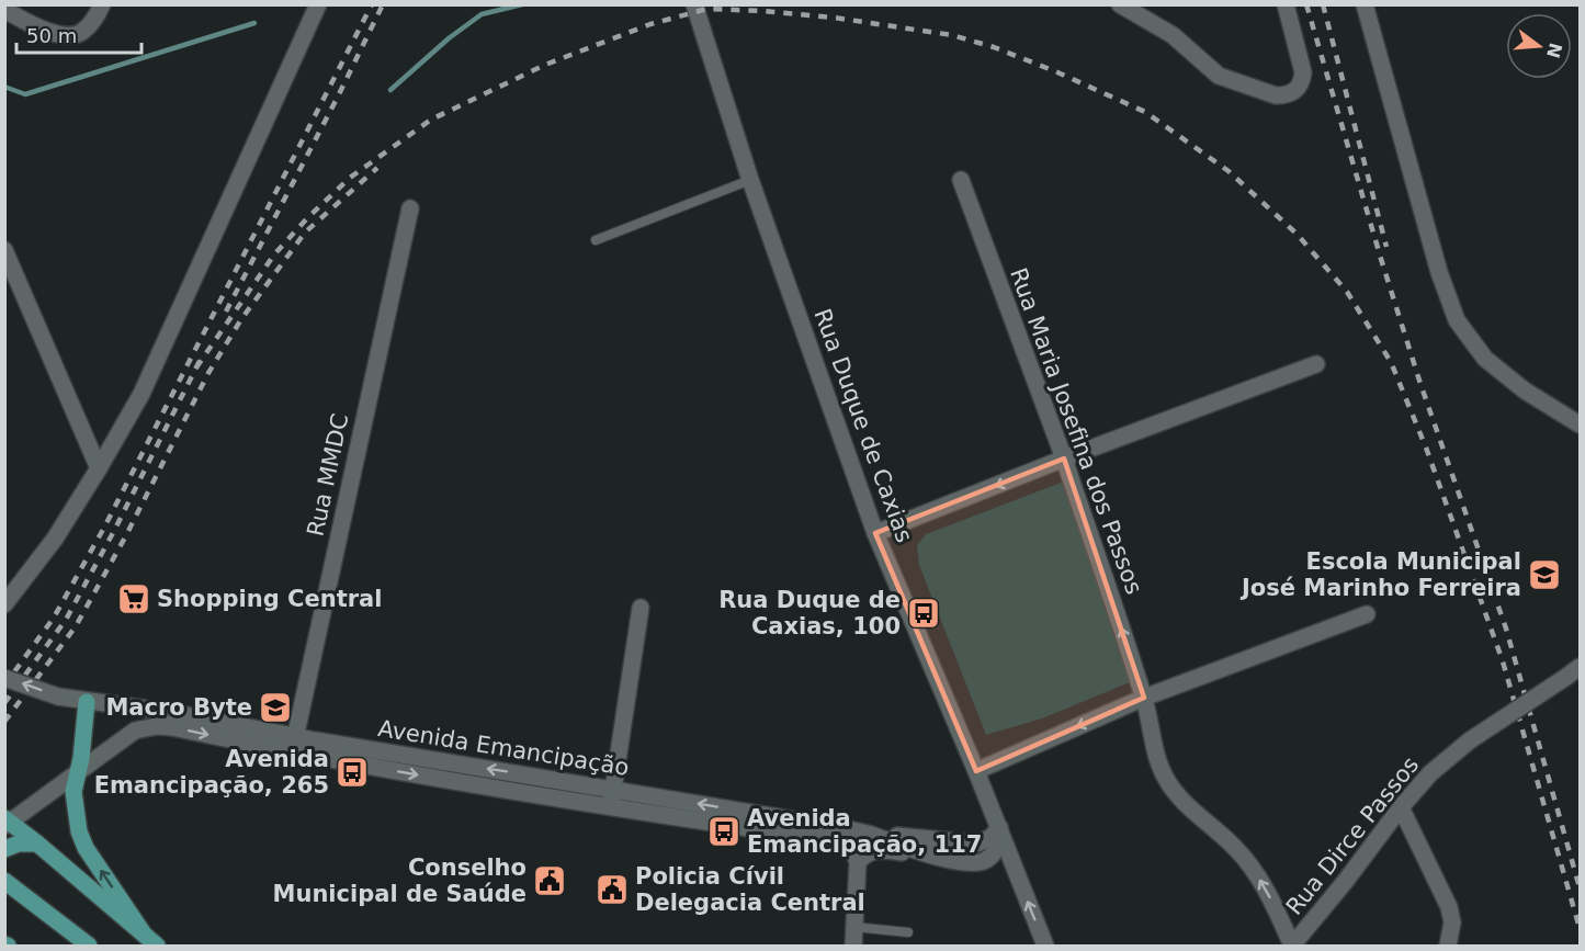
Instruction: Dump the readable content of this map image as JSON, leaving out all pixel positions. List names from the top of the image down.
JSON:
{
  "streets": {
    "street": [
      "Rua Duque de Caxias",
      "Rua Maria Josefina dos Passos",
      "Rua MMDC",
      "Avenida Emancipação",
      "Rua Dirce Passos"
    ]
  },
  "crossings": [
    ["Rua Maria Josefina dos Passos", "Rua Dirce Passos"],
    ["Rua MMDC", "Avenida Emancipação"]
  ],
  "one_way": ["Rua Maria Josefina dos Passos"],
  "places": {
    "school or university": ["Escola Municipal José Marinho Ferreira", "Macro Byte"],
    "supermarket": ["Shopping Central"],
    "bus stop": ["Rua Duque de Caxias, 100", "Avenida Emancipação, 265", "Avenida Emancipação, 117"],
    "public building": ["Conselho Municipal de Saúde", "Policia Cívil Delegacia Central"]
  },
  "scale_bar": "50 m",
  "north": "right"
}
